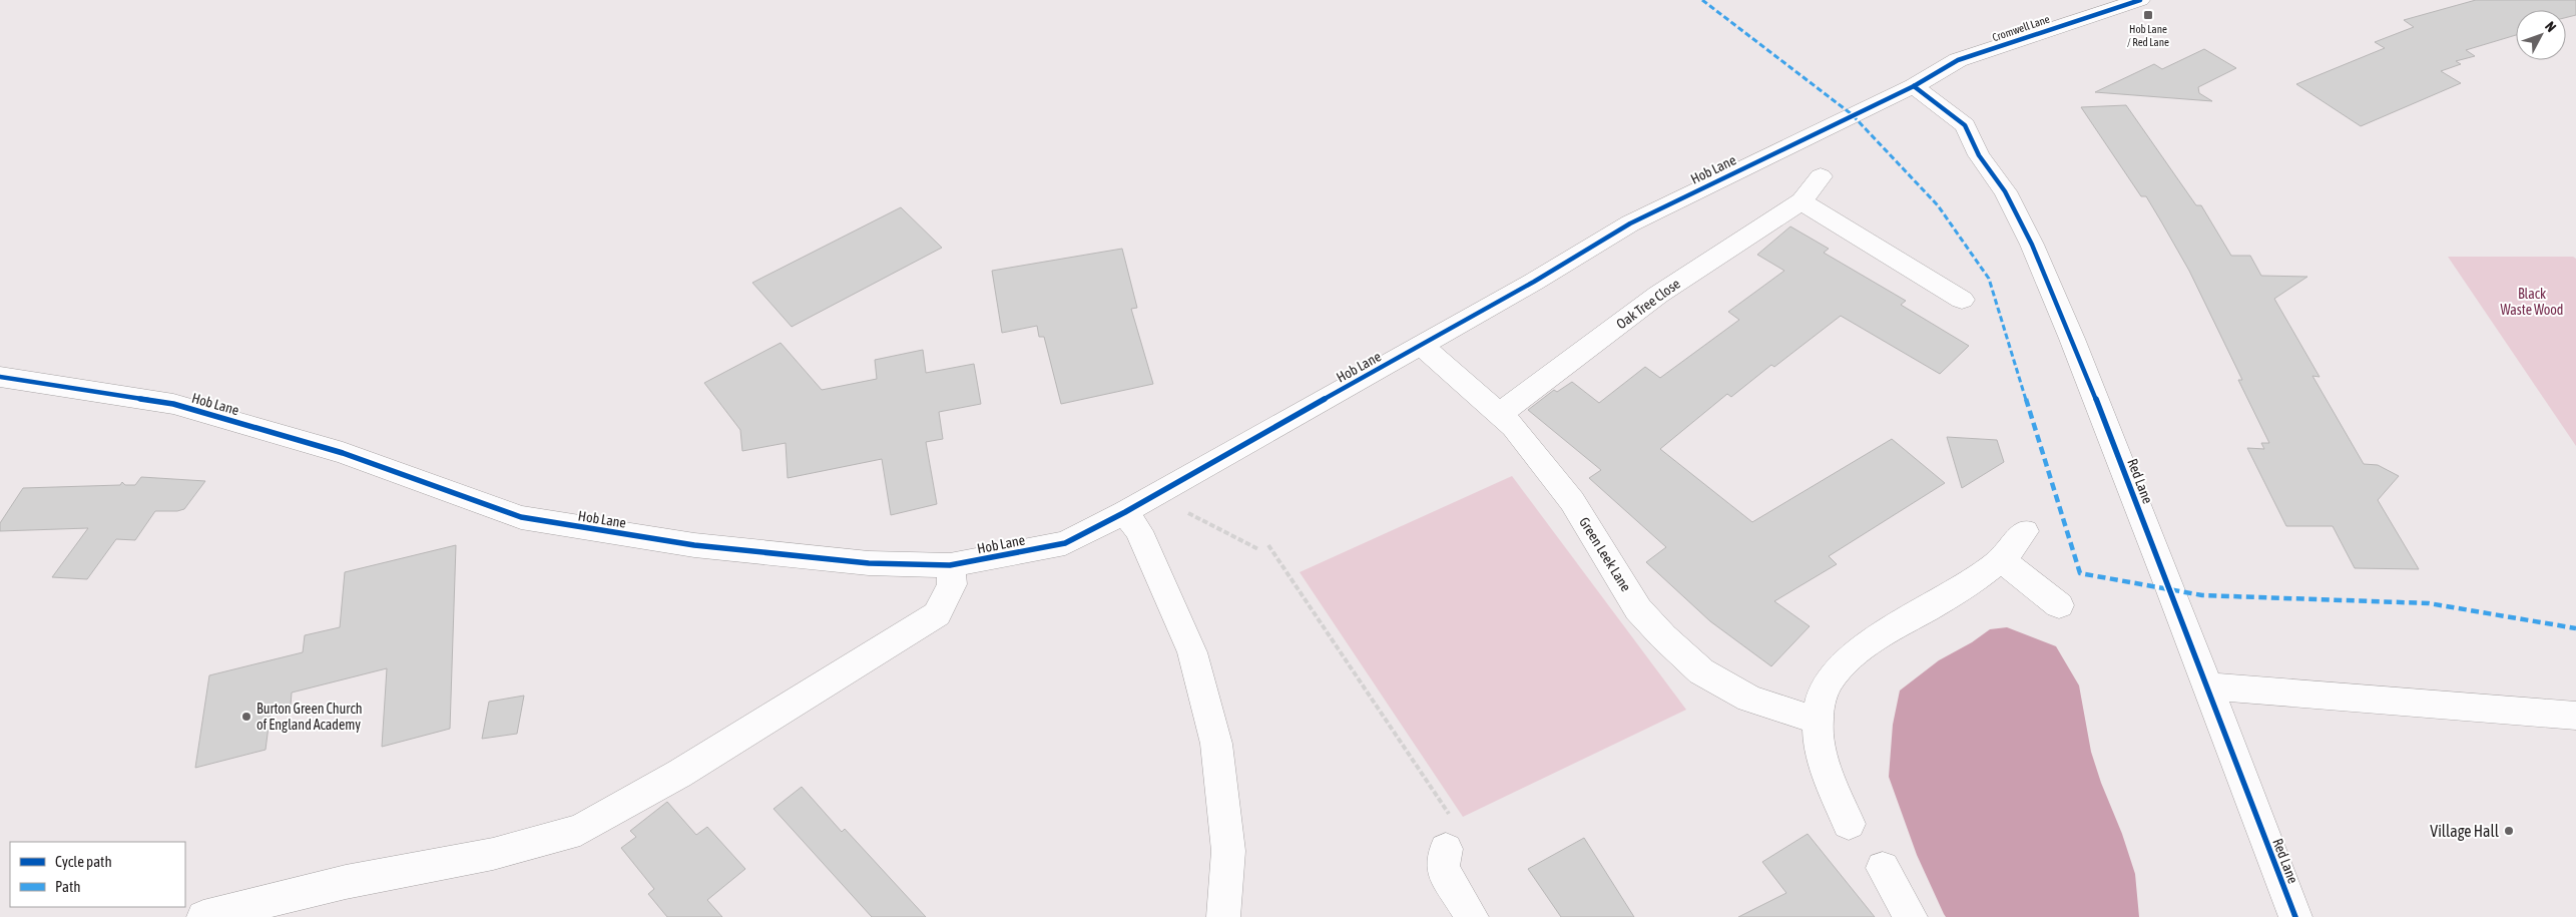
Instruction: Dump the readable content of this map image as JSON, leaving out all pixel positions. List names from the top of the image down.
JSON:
{
  "streets": {
    "street": [
      "Cromwell Lane",
      "Hob Lane",
      "Oak Tree Close",
      "Red Lane",
      "Green Leek Lane"
    ]
  },
  "crossings": [
    ["Cromwell Lane", "Hob Lane"],
    ["Cromwell Lane", "Red Lane"],
    ["Hob Lane", "Red Lane"],
    ["Hob Lane", "Green Leek Lane"],
    ["Oak Tree Close", "Green Leek Lane"]
  ],
  "parks": ["Black Waste Wood"],
  "places": {
    "transit": ["Hob Lane / Red Lane"],
    "other": ["Burton Green Church of England Academy", "Village Hall"]
  },
  "legend": ["Cycle path", "Path"],
  "north": "top right"
}
